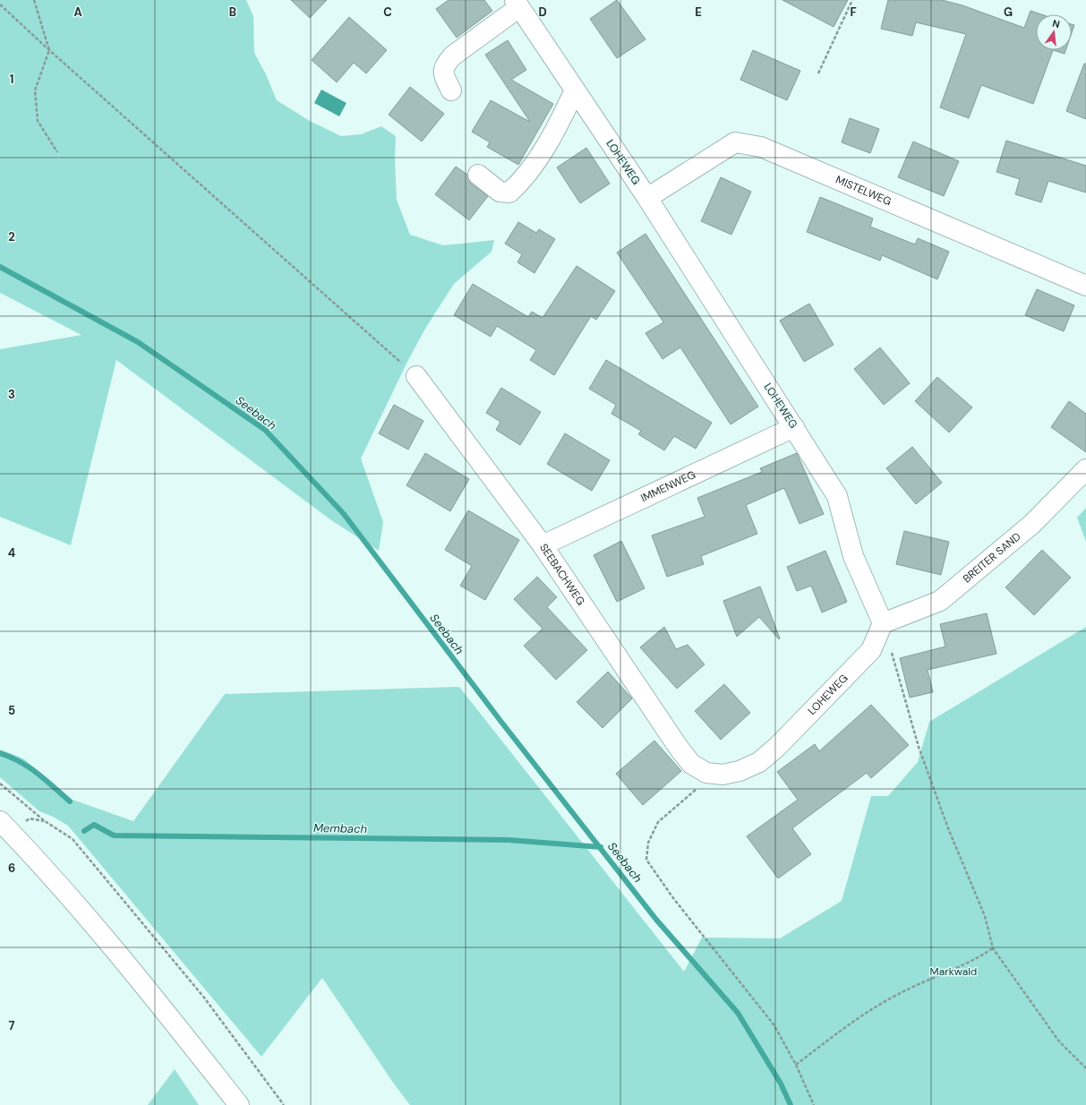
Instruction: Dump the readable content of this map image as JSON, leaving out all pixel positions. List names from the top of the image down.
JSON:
{
  "streets": {
    "street": [
      "LOHEWEG",
      "MISTELWEG",
      "IMMENWEG",
      "BREITER SAND",
      "SEEBACHWEG"
    ]
  },
  "crossings": [
    ["LOHEWEG", "MISTELWEG"],
    ["LOHEWEG", "IMMENWEG"],
    ["LOHEWEG", "BREITER SAND"],
    ["LOHEWEG", "SEEBACHWEG"],
    ["IMMENWEG", "SEEBACHWEG"]
  ],
  "water": ["Seebach", "Membach"],
  "parks": ["Markwald"],
  "north": "top",
  "grid": {
    "columns": [
      "A",
      "B",
      "C",
      "D",
      "E",
      "F",
      "G"
    ],
    "rows": [
      "1",
      "2",
      "3",
      "4",
      "5",
      "6",
      "7"
    ]
  }
}
